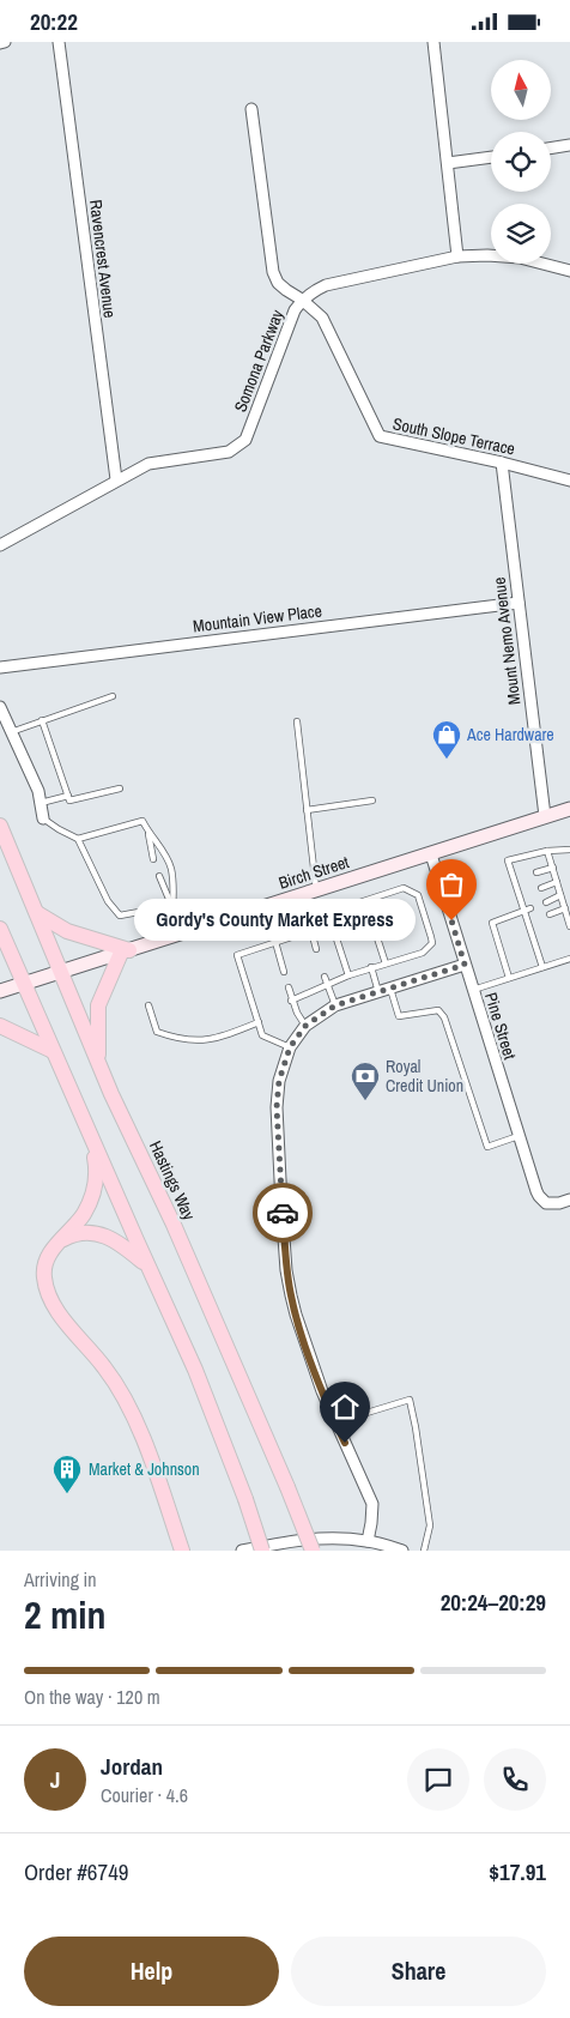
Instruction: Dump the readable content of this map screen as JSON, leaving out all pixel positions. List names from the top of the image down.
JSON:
{
  "streets": {
    "main road": ["Birch Street", "Hastings Way"],
    "street": [
      "Ravencrest Avenue",
      "Somona Parkway",
      "South Slope Terrace",
      "Mountain View Place",
      "Mount Nemo Avenue",
      "Pine Street"
    ]
  },
  "crossings": [
    ["Ravencrest Avenue", "Somona Parkway"],
    ["Somona Parkway", "South Slope Terrace"],
    ["South Slope Terrace", "Mount Nemo Avenue"],
    ["Mountain View Place", "Mount Nemo Avenue"],
    ["Mount Nemo Avenue", "Birch Street"],
    ["Birch Street", "Pine Street"],
    ["Birch Street", "Hastings Way"]
  ],
  "places": {
    "shop": ["Ace Hardware"],
    "other": ["Gordy's County Market Express"],
    "bank": ["Royal Credit Union"],
    "building": ["Market & Johnson"]
  },
  "north": "top",
  "page": {
    "status": "20:22",
    "bubble": "Gordy's County Market Express",
    "heading": ["2 min", "Arriving in", "20:24–20:29"],
    "panel": [
      "Jordan",
      "Courier · 4.6",
      "Order #6749",
      "$17.91"
    ],
    "bar": "On the way · 120 m",
    "round": "J",
    "buttons": ["Help", "Share"]
  }
}
